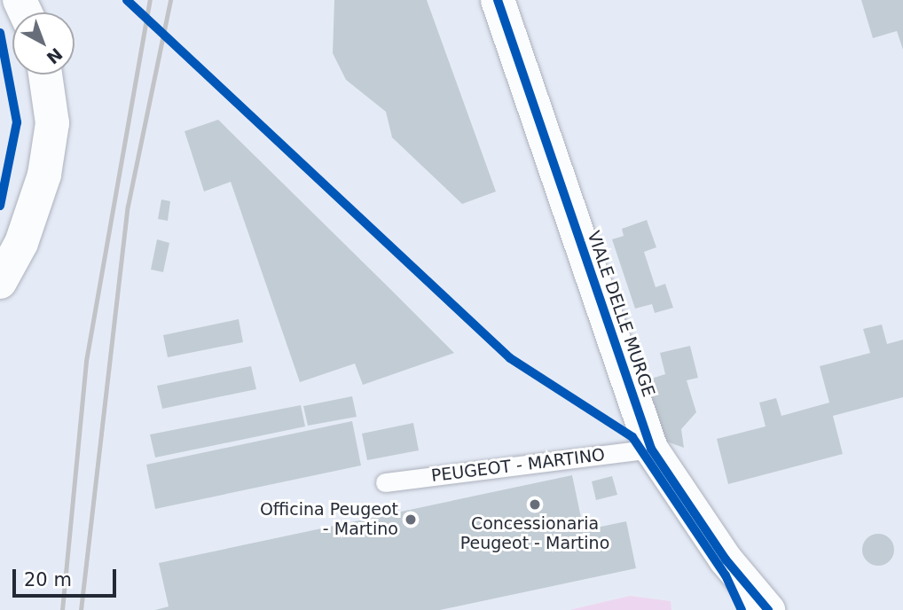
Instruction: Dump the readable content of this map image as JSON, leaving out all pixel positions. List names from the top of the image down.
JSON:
{
  "streets": {
    "street": ["VIALE DELLE MURGE"],
    "lane": ["PEUGEOT - MARTINO"]
  },
  "crossings": [
    ["VIALE DELLE MURGE", "PEUGEOT - MARTINO"]
  ],
  "places": ["Concessionaria Peugeot - Martino", "Officina Peugeot - Martino"],
  "scale_bar": "20 m",
  "north": "bottom right"
}
